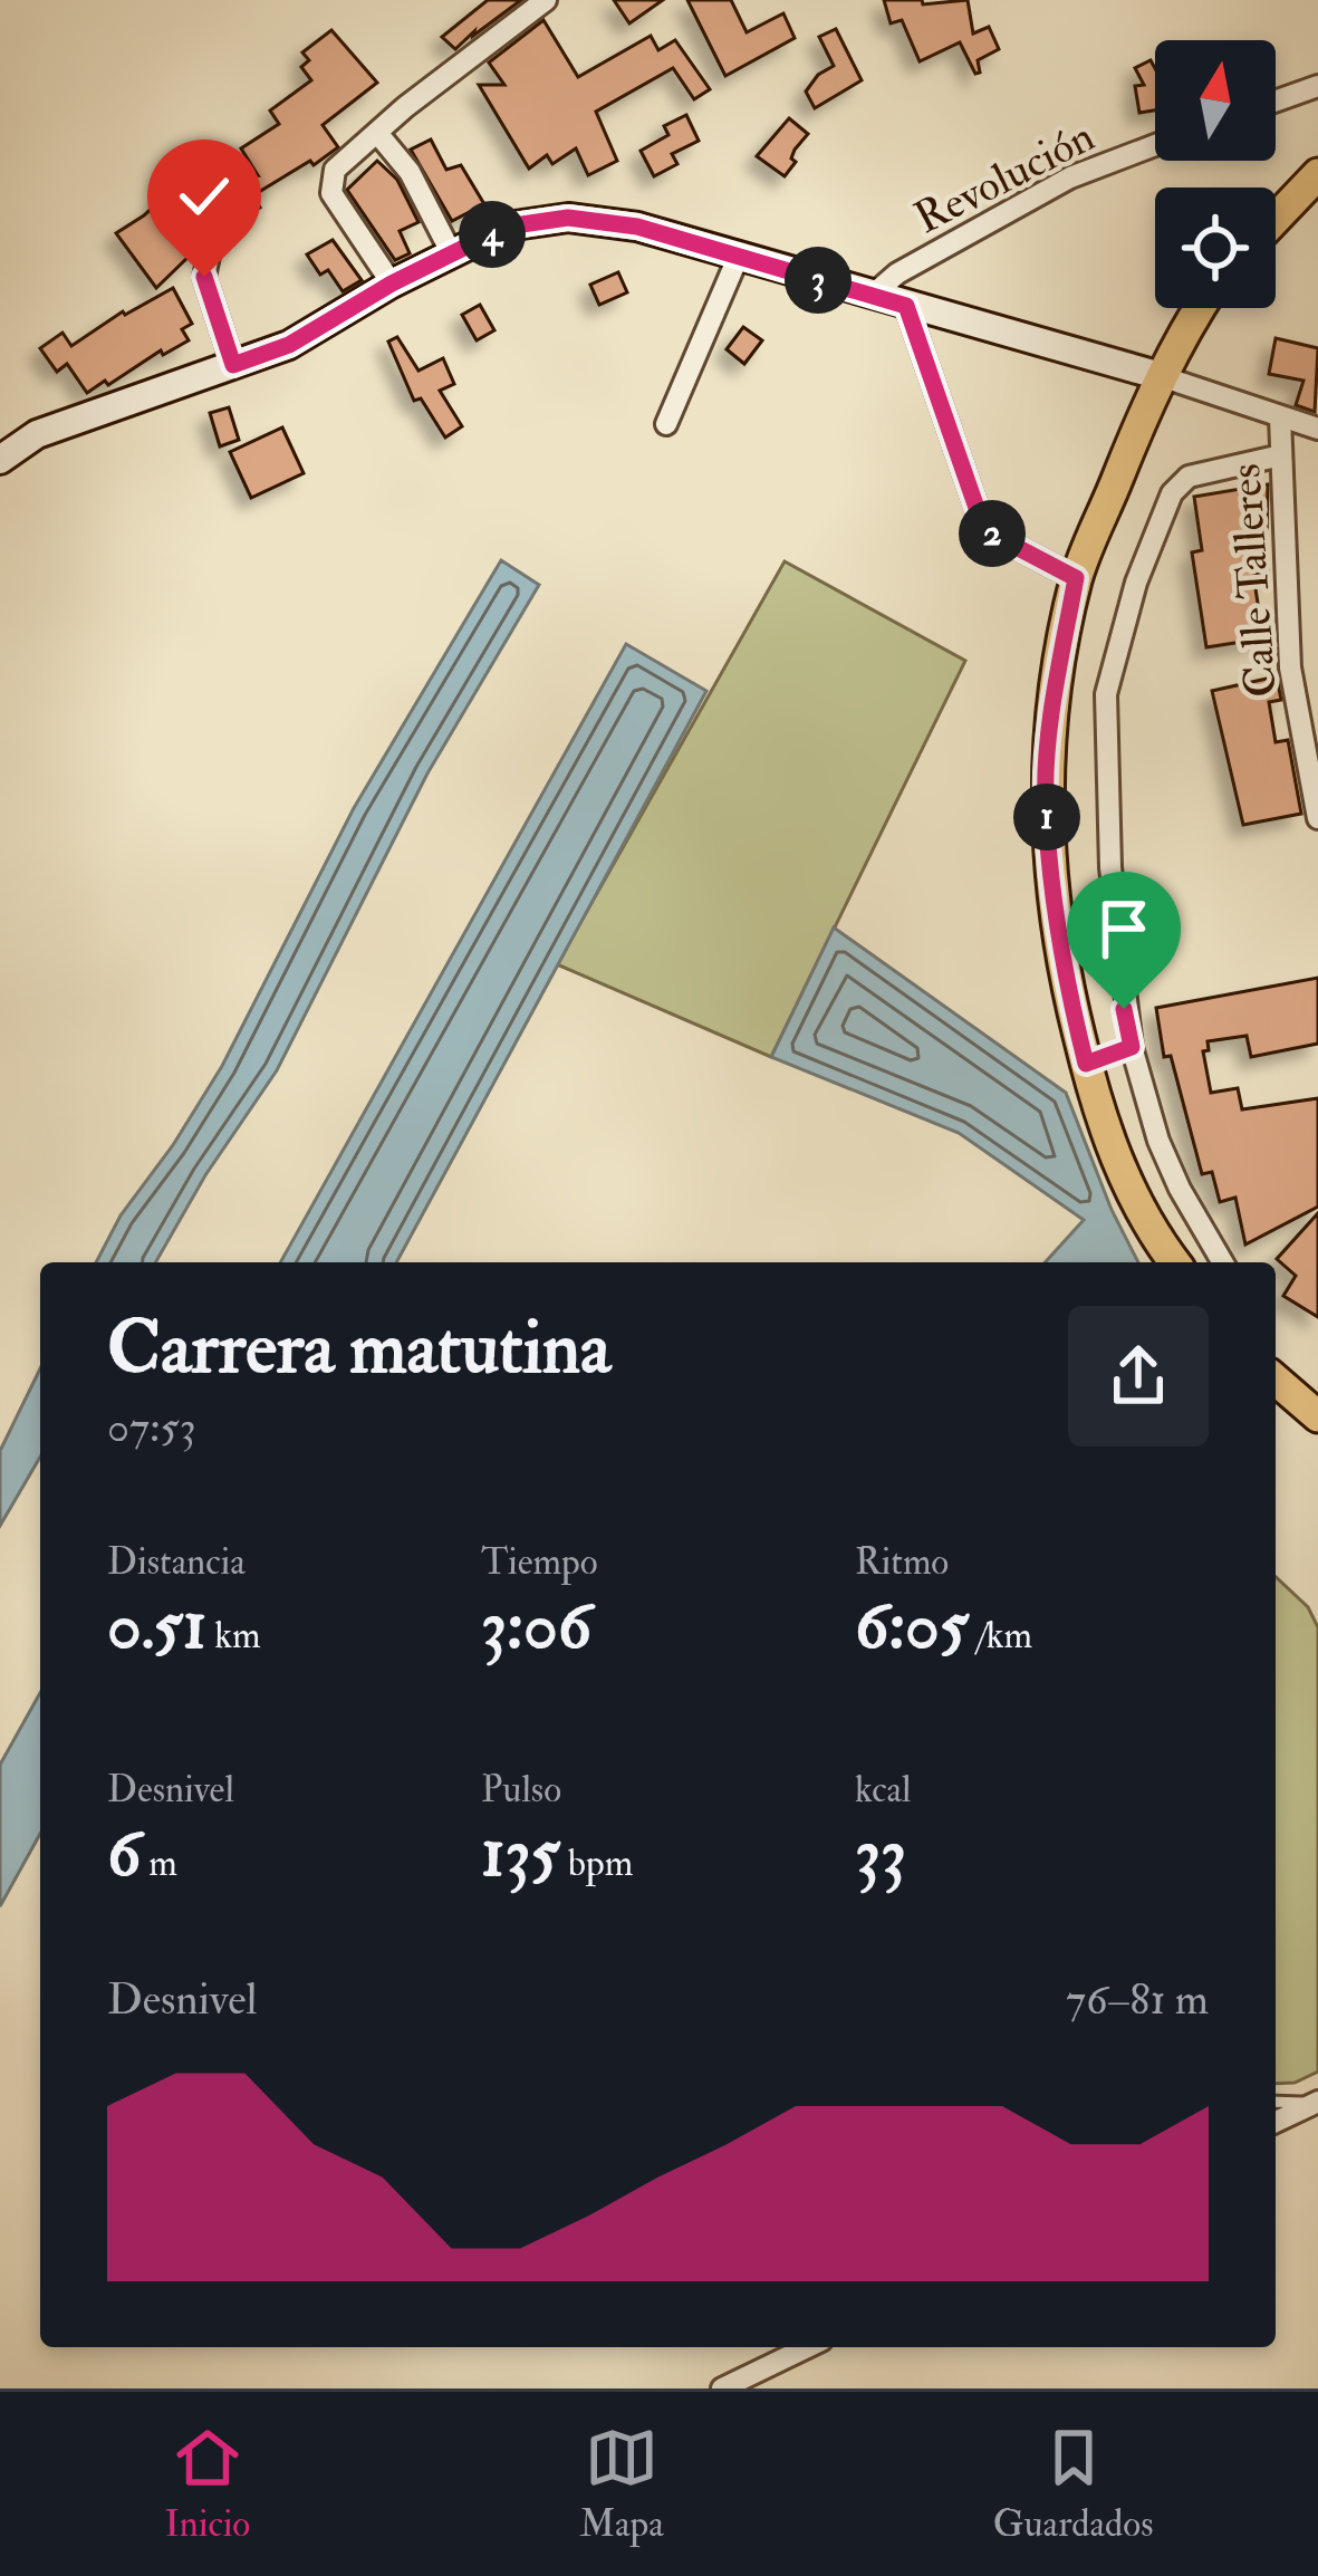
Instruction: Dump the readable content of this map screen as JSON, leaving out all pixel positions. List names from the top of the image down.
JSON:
{
  "streets": {
    "street": ["Revolución", "Calle Talleres"]
  },
  "north": "top",
  "page": {
    "pins": [
      "4",
      "3",
      "2",
      "1"
    ],
    "heading": ["Carrera matutina", "07:53"],
    "stats": [
      ["Distancia", "0.51 km"],
      ["Tiempo", "3:06"],
      ["Ritmo", "6:05 /km"],
      ["Desnivel", "6 m"],
      ["Pulso", "135 bpm"],
      ["kcal", "33"]
    ],
    "chart": ["Desnivel", "76–81 m"],
    "tabs": ["Inicio", "Mapa", "Guardados"]
  }
}
